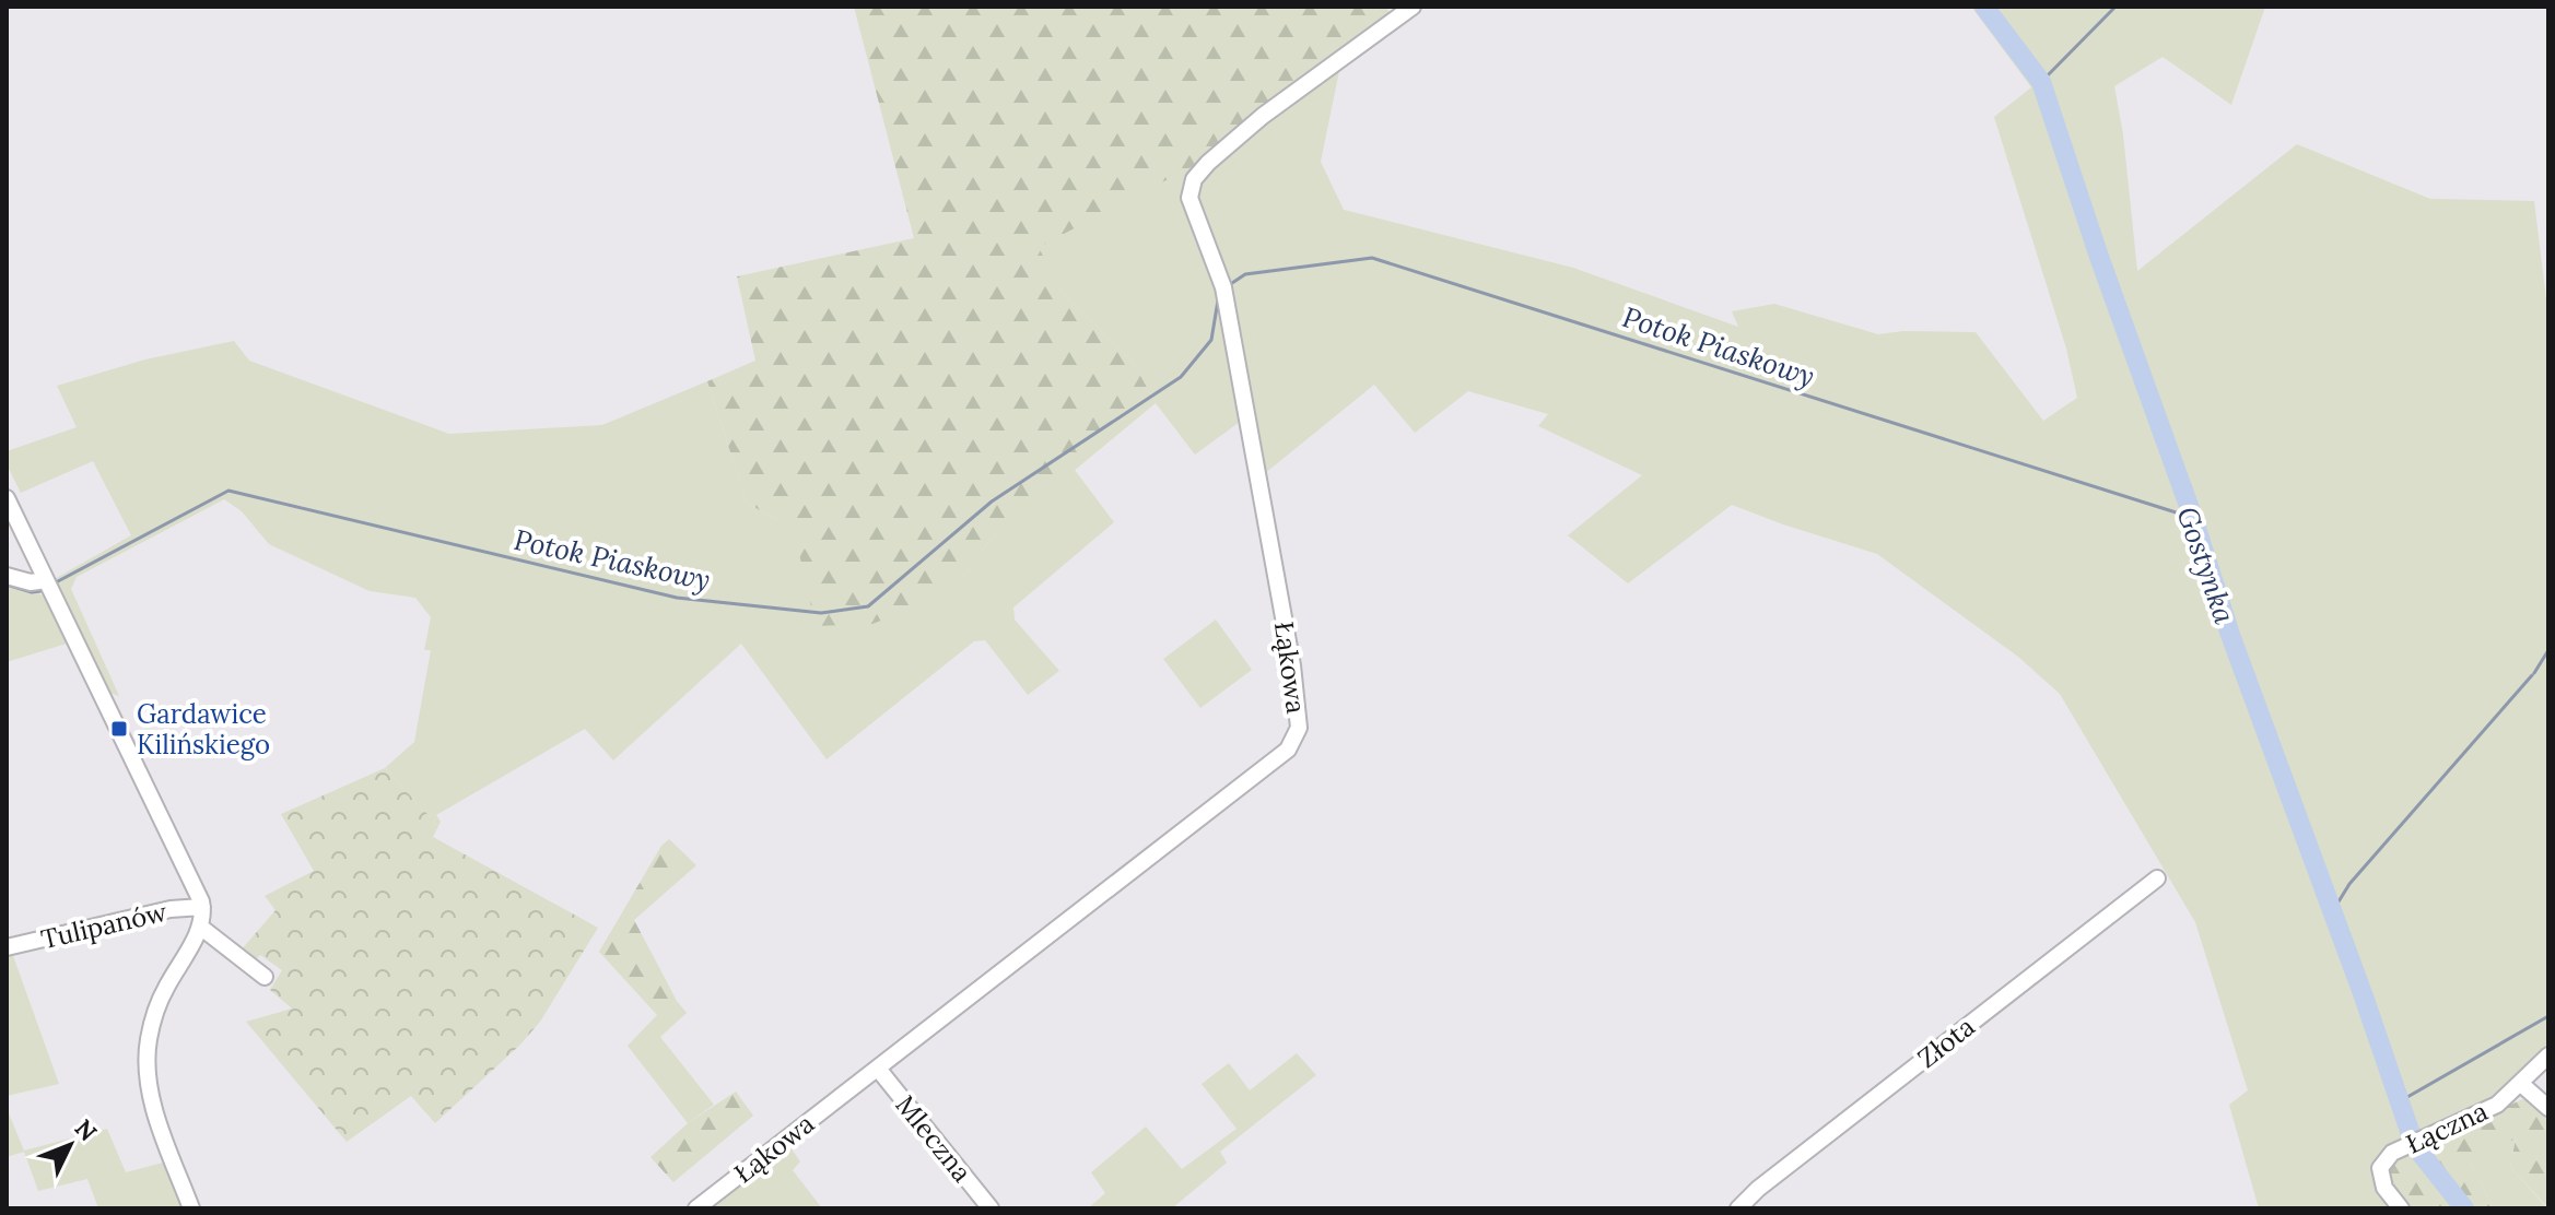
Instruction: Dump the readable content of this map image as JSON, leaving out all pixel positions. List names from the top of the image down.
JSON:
{
  "streets": {
    "street": [
      "Łąkowa",
      "Tulipanów",
      "Złota",
      "Łączna",
      "Mleczna"
    ]
  },
  "crossings": [
    ["Łąkowa", "Mleczna"]
  ],
  "water": ["Potok Piaskowy", "Gostynka"],
  "places": {
    "transit": ["Gardawice Kilińskiego"]
  },
  "north": "top right"
}
